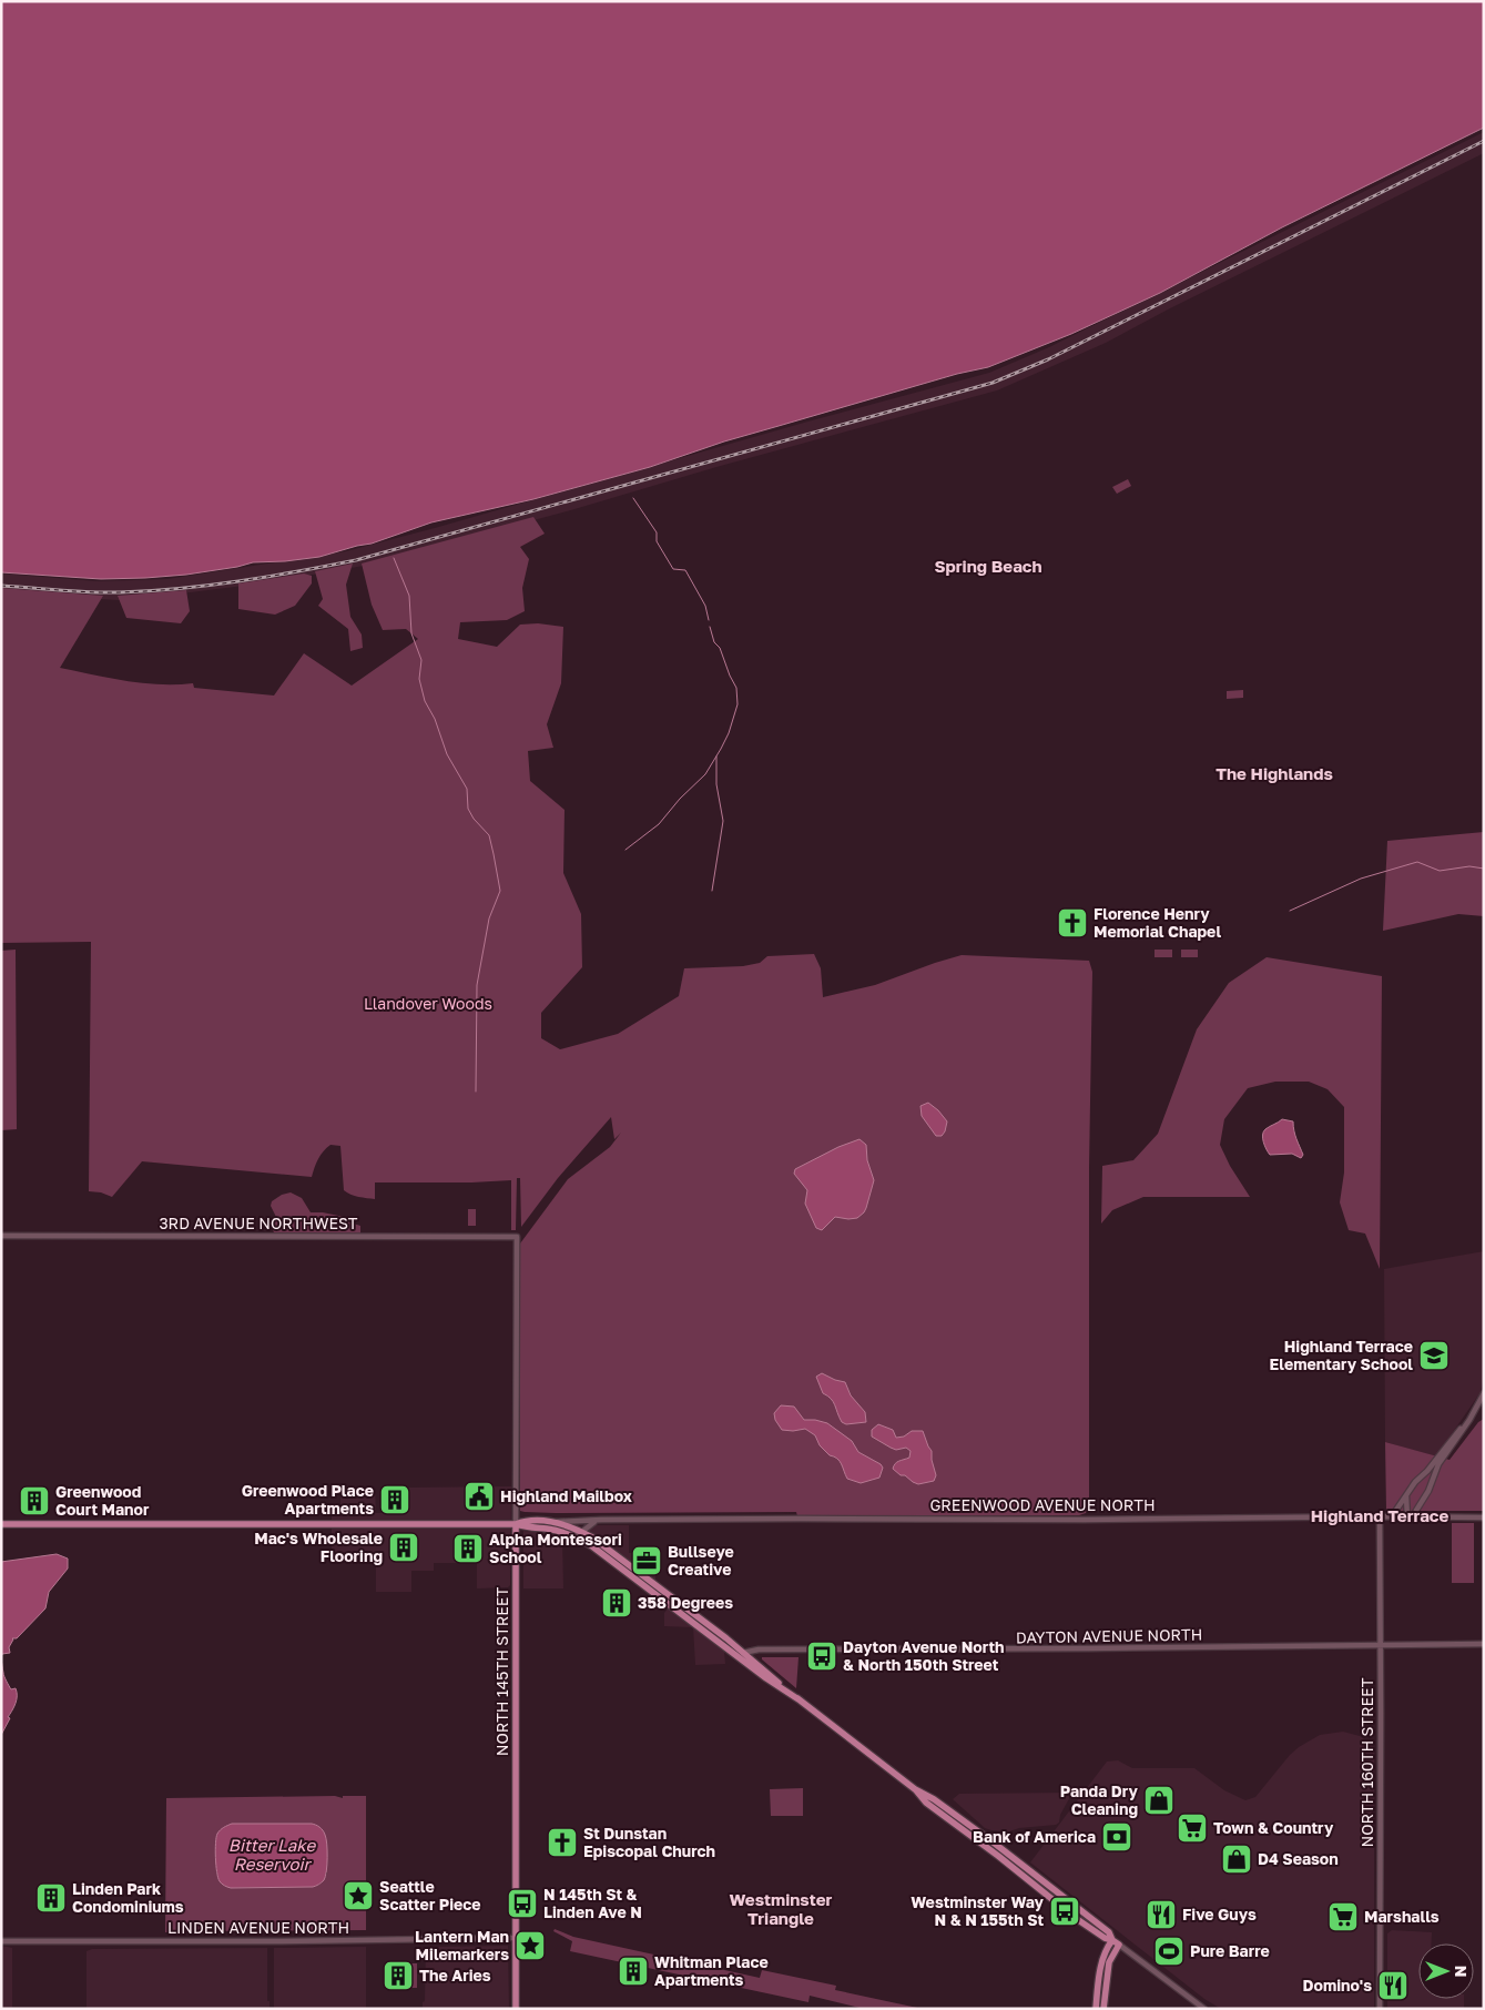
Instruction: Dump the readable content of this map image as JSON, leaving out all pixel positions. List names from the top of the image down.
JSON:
{
  "streets": {
    "main road": ["GREENWOOD AVENUE NORTH", "NORTH 145TH STREET"],
    "street": [
      "3RD AVENUE NORTHWEST",
      "DAYTON AVENUE NORTH",
      "NORTH 160TH STREET",
      "LINDEN AVENUE NORTH"
    ]
  },
  "crossings": [
    ["3RD AVENUE NORTHWEST", "NORTH 145TH STREET"],
    ["GREENWOOD AVENUE NORTH", "NORTH 145TH STREET"],
    ["GREENWOOD AVENUE NORTH", "NORTH 160TH STREET"],
    ["DAYTON AVENUE NORTH", "NORTH 160TH STREET"],
    ["NORTH 145TH STREET", "LINDEN AVENUE NORTH"]
  ],
  "districts": [
    "Spring Beach",
    "The Highlands",
    "Highland Terrace",
    "Westminster Triangle"
  ],
  "water": ["Bitter Lake Reservoir"],
  "parks": ["Llandover Woods"],
  "places": {
    "church": ["Florence Henry Memorial Chapel", "St Dunstan Episcopal Church"],
    "school or university": ["Highland Terrace Elementary School"],
    "public building": ["Highland Mailbox"],
    "building": [
      "Greenwood Place Apartments",
      "Greenwood Court Manor",
      "Mac's Wholesale Flooring",
      "Alpha Montessori School",
      "358 Degrees",
      "Linden Park Condominiums",
      "Whitman Place Apartments",
      "The Aries"
    ],
    "office": ["Bullseye Creative"],
    "bus stop": ["Dayton Avenue North & North 150th Street", "N 145th St & Linden Ave N", "Westminster Way N & N 155th St"],
    "shop": ["Panda Dry Cleaning", "D4 Season"],
    "supermarket": ["Town & Country", "Marshalls"],
    "bank": ["Bank of America"],
    "place": ["Seattle Scatter Piece", "Lantern Man Milemarkers"],
    "restaurant": ["Five Guys", "Domino's"],
    "sports": ["Pure Barre"]
  },
  "north": "right"
}
